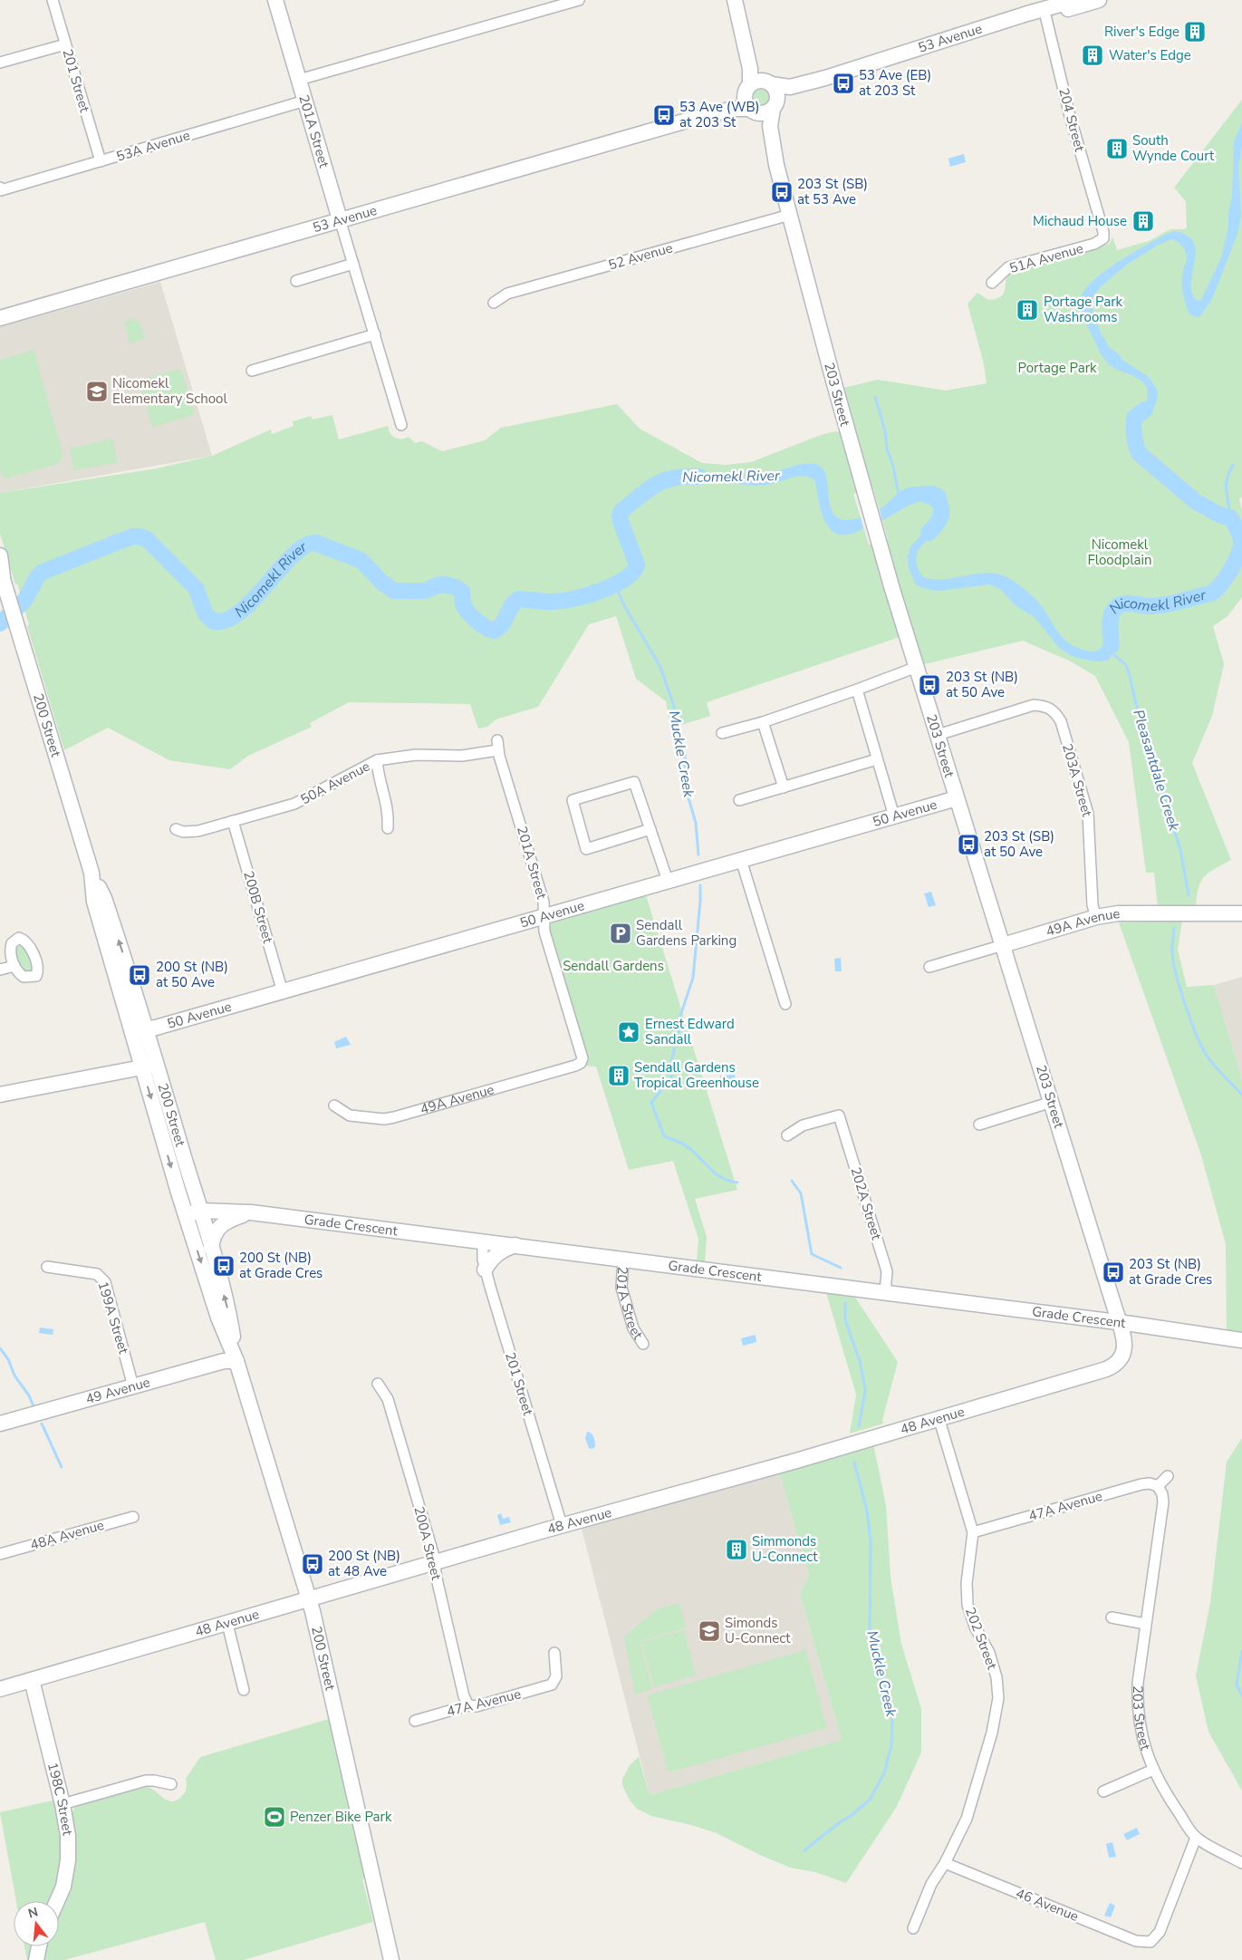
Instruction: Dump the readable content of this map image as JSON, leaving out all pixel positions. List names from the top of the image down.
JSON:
{
  "streets": {
    "street": [
      "53 Avenue",
      "201 Street",
      "204 Street",
      "201A Street",
      "53A Avenue",
      "52 Avenue",
      "51A Avenue",
      "203 Street",
      "200 Street",
      "203A Street",
      "50A Avenue",
      "50 Avenue",
      "200B Street",
      "49A Avenue",
      "202A Street",
      "Grade Crescent",
      "199A Street",
      "49 Avenue",
      "48 Avenue",
      "47A Avenue",
      "48A Avenue",
      "200A Street",
      "202 Street",
      "198C Street",
      "46 Avenue"
    ]
  },
  "crossings": [
    ["53 Avenue", "204 Street"],
    ["53 Avenue", "201A Street"],
    ["53 Avenue", "203 Street"],
    ["201 Street", "53A Avenue"],
    ["201 Street", "Grade Crescent"],
    ["201 Street", "48 Avenue"],
    ["204 Street", "51A Avenue"],
    ["201A Street", "53A Avenue"],
    ["201A Street", "50A Avenue"],
    ["201A Street", "50 Avenue"],
    ["201A Street", "49A Avenue"],
    ["201A Street", "Grade Crescent"],
    ["52 Avenue", "203 Street"],
    ["203 Street", "203A Street"],
    ["203 Street", "50 Avenue"],
    ["203 Street", "49A Avenue"],
    ["203 Street", "Grade Crescent"],
    ["203 Street", "48 Avenue"],
    ["203 Street", "47A Avenue"],
    ["203 Street", "46 Avenue"],
    ["200 Street", "50 Avenue"],
    ["200 Street", "Grade Crescent"],
    ["200 Street", "49 Avenue"],
    ["200 Street", "48 Avenue"],
    ["203A Street", "49A Avenue"],
    ["50A Avenue", "200B Street"],
    ["50 Avenue", "200B Street"],
    ["202A Street", "Grade Crescent"],
    ["Grade Crescent", "48 Avenue"],
    ["199A Street", "49 Avenue"],
    ["48 Avenue", "200A Street"],
    ["48 Avenue", "202 Street"],
    ["48 Avenue", "198C Street"],
    ["47A Avenue", "200A Street"],
    ["47A Avenue", "202 Street"],
    ["202 Street", "46 Avenue"]
  ],
  "water": ["Nicomekl River", "Muckle Creek", "Pleasantdale Creek"],
  "parks": ["Portage Park", "Nicomekl Floodplain", "Sendall Gardens"],
  "places": {
    "building": [
      "River's Edge",
      "Water's Edge",
      "South Wynde Court",
      "Michaud House",
      "Portage Park Washrooms",
      "Sendall Gardens Tropical Greenhouse",
      "Simmonds U-Connect"
    ],
    "bus stop": [
      "53 Ave (EB) at 203 St",
      "53 Ave (WB) at 203 St",
      "203 St (SB) at 53 Ave",
      "203 St (NB) at 50 Ave",
      "203 St (SB) at 50 Ave",
      "200 St (NB) at 50 Ave",
      "200 St (NB) at Grade Cres",
      "203 St (NB) at Grade Cres",
      "200 St (NB) at 48 Ave"
    ],
    "school or university": ["Nicomekl Elementary School", "Simonds U-Connect"],
    "parking": ["Sendall Gardens Parking"],
    "place": ["Ernest Edward Sandall"],
    "sports": ["Penzer Bike Park"]
  },
  "north": "top"
}
